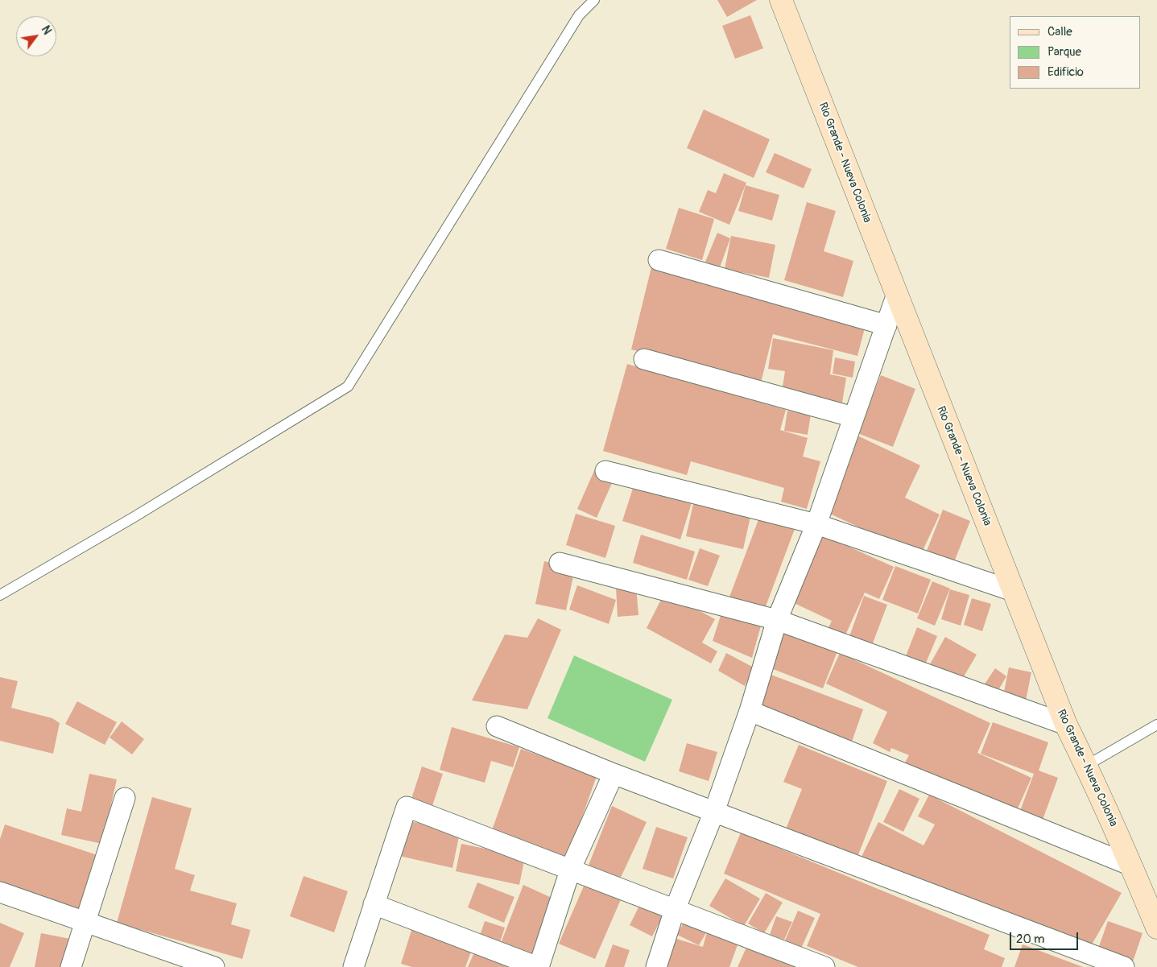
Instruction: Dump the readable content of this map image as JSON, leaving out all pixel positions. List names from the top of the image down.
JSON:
{
  "streets": {
    "street": ["Rio Grande - Nueva Colonia"]
  },
  "legend": ["Calle", "Parque", "Edificio"],
  "scale_bar": "20 m",
  "north": "top right"
}
